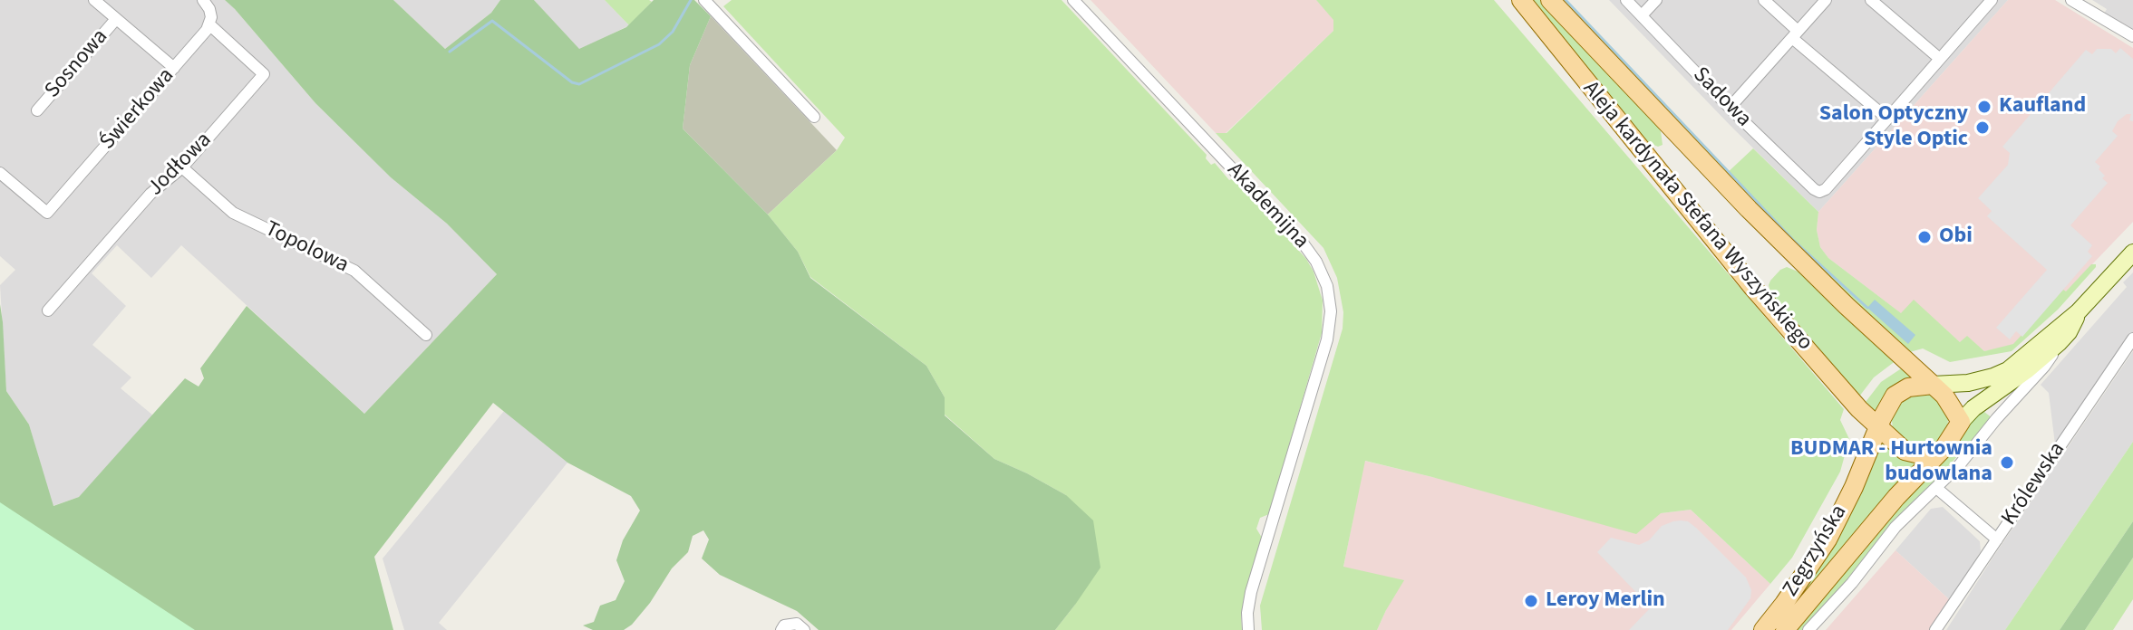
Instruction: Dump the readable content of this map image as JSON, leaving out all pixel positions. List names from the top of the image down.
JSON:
{
  "streets": {
    "main road": ["Aleja kardynała Stefana Wyszyńskiego", "Zegrzyńska"],
    "street": [
      "Sosnowa",
      "Sadowa",
      "Świerkowa",
      "Jodłowa",
      "Akademijna",
      "Topolowa",
      "Królewska"
    ]
  },
  "crossings": [
    ["Sosnowa", "Świerkowa"],
    ["Świerkowa", "Jodłowa"],
    ["Jodłowa", "Topolowa"],
    ["Aleja kardynała Stefana Wyszyńskiego", "Zegrzyńska"]
  ],
  "places": [
    "Kaufland",
    "Salon Optyczny Style Optic",
    "Obi",
    "BUDMAR - Hurtownia budowlana",
    "Leroy Merlin"
  ]
}
